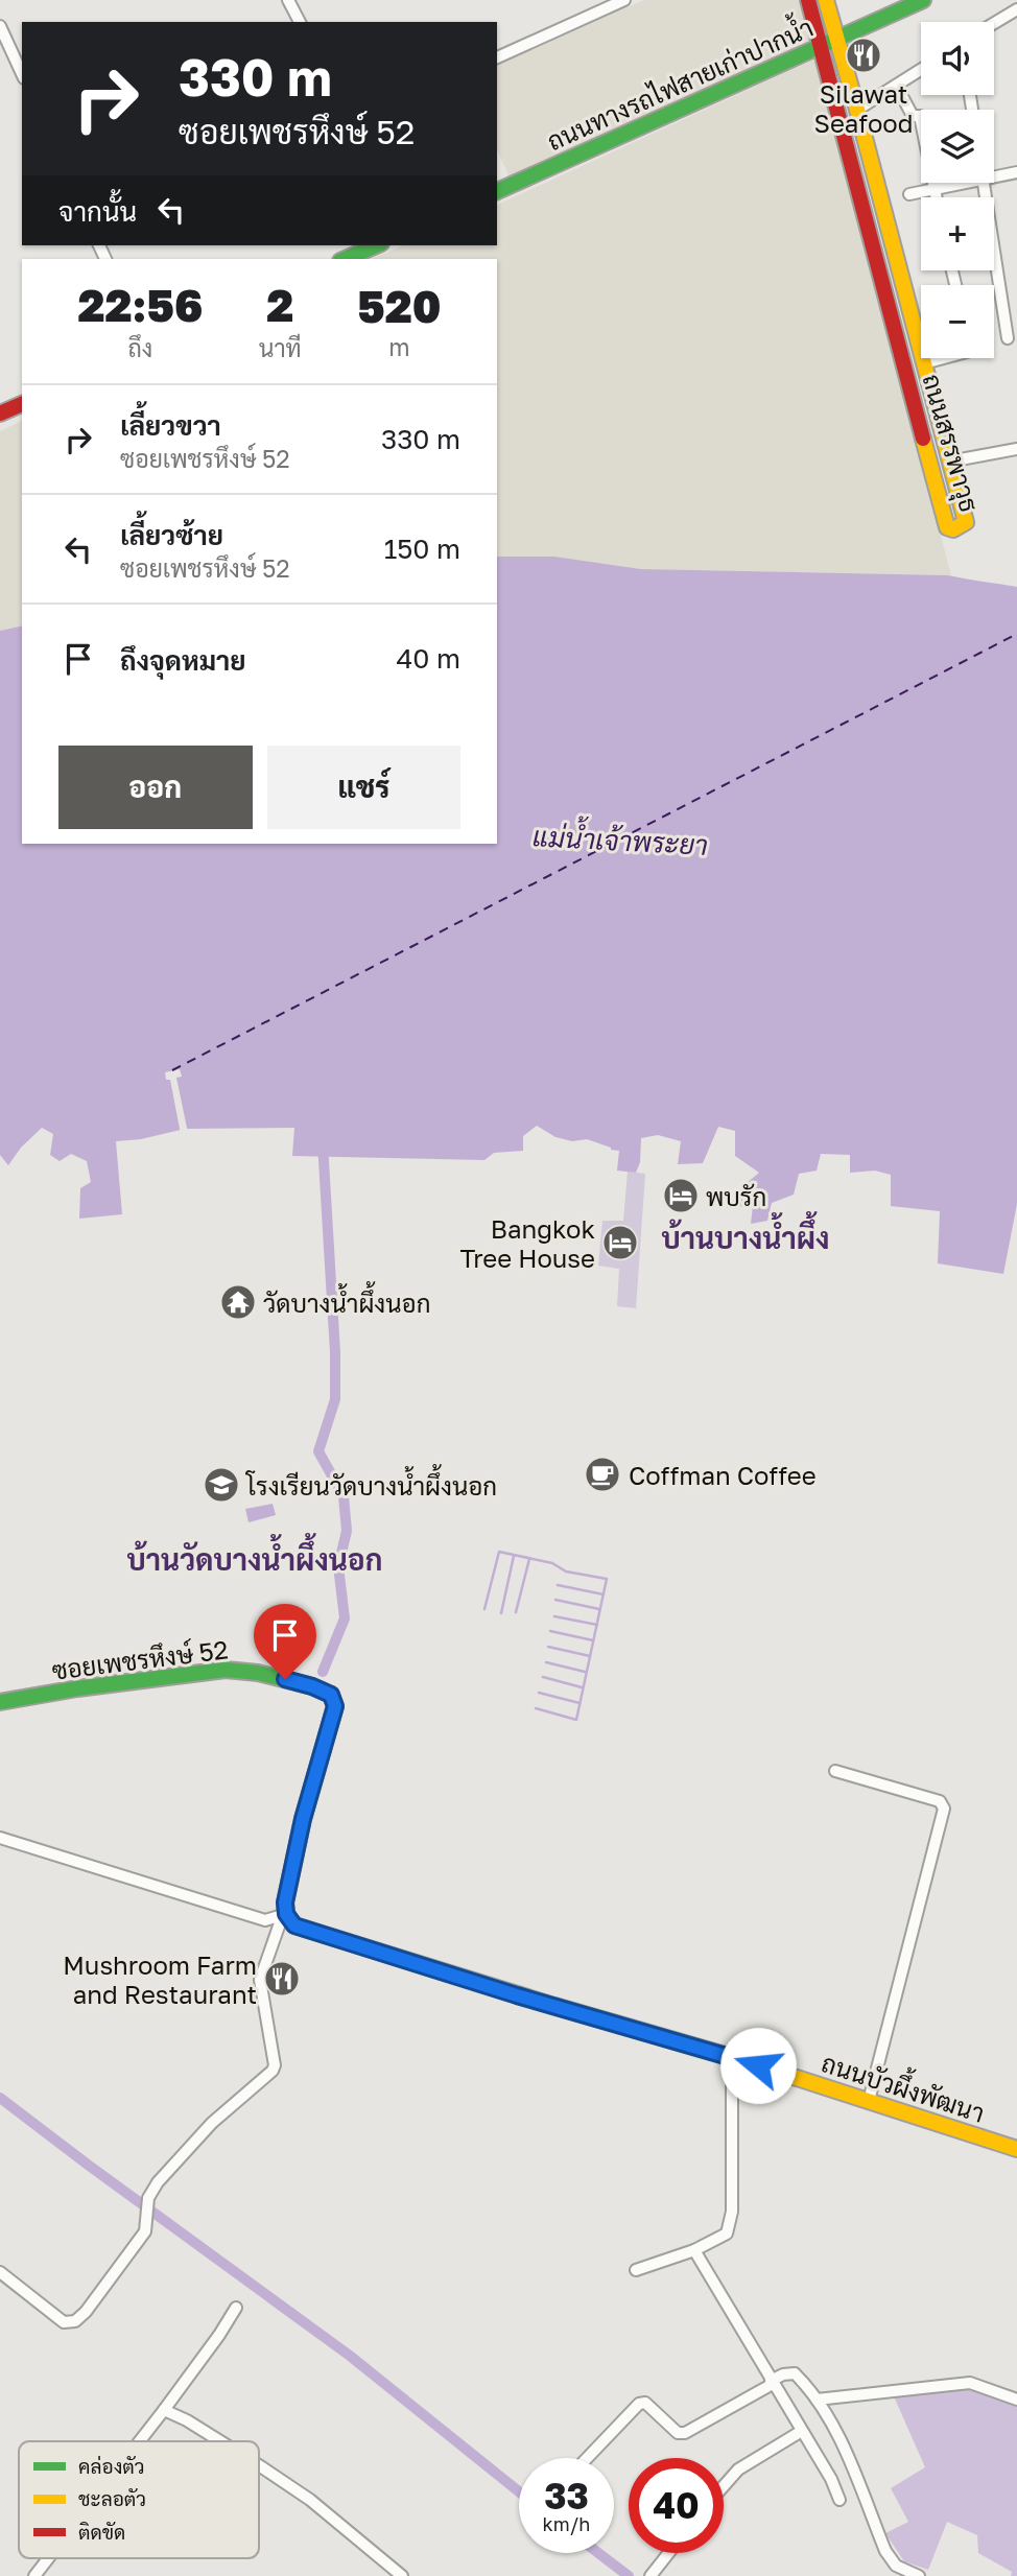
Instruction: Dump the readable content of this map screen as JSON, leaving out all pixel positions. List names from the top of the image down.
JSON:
{
  "streets": {
    "street": [
      "ถนนทางรถไฟสายเก่าปากน้ำ",
      "ถนนสรรพาวุธ",
      "ซอยเพชรหึงษ์ 52",
      "ถนนบัวผึ้งพัฒนา"
    ]
  },
  "crossings": [
    ["ถนนทางรถไฟสายเก่าปากน้ำ", "ถนนสรรพาวุธ"],
    ["ซอยเพชรหึงษ์ 52", "ถนนบัวผึ้งพัฒนา"]
  ],
  "districts": ["บ้านบางน้ำผึ้ง", "บ้านวัดบางน้ำผึ้งนอก"],
  "water": ["แม่น้ำเจ้าพระยา"],
  "places": {
    "restaurant": ["Silawat Seafood", "Mushroom Farm and Restaurant"],
    "hotel": ["พบรัก", "Bangkok Tree House"],
    "temple": ["วัดบางน้ำผึ้งนอก"],
    "cafe": ["Coffman Coffee"],
    "school or university": ["โรงเรียนวัดบางน้ำผึ้งนอก"]
  },
  "legend": ["คล่องตัว", "ชะลอตัว", "ติดขัด"],
  "page": {
    "map_buttons": ["+", "−"],
    "turn": ["330 m", "ซอยเพชรหึงษ์ 52"],
    "then": "จากนั้น",
    "eta": [
      "22:56",
      "ถึง",
      "2",
      "นาที",
      "520",
      "m"
    ],
    "list": [
      {
        "name": "เลี้ยวขวา",
        "note": "ซอยเพชรหึงษ์ 52",
        "value": "330 m"
      },
      {
        "name": "เลี้ยวซ้าย",
        "note": "ซอยเพชรหึงษ์ 52",
        "value": "150 m"
      },
      {
        "name": "ถึงจุดหมาย",
        "value": "40 m"
      }
    ],
    "buttons": ["ออก", "แชร์"],
    "speed": "33 km/h",
    "limit": "40"
  }
}
